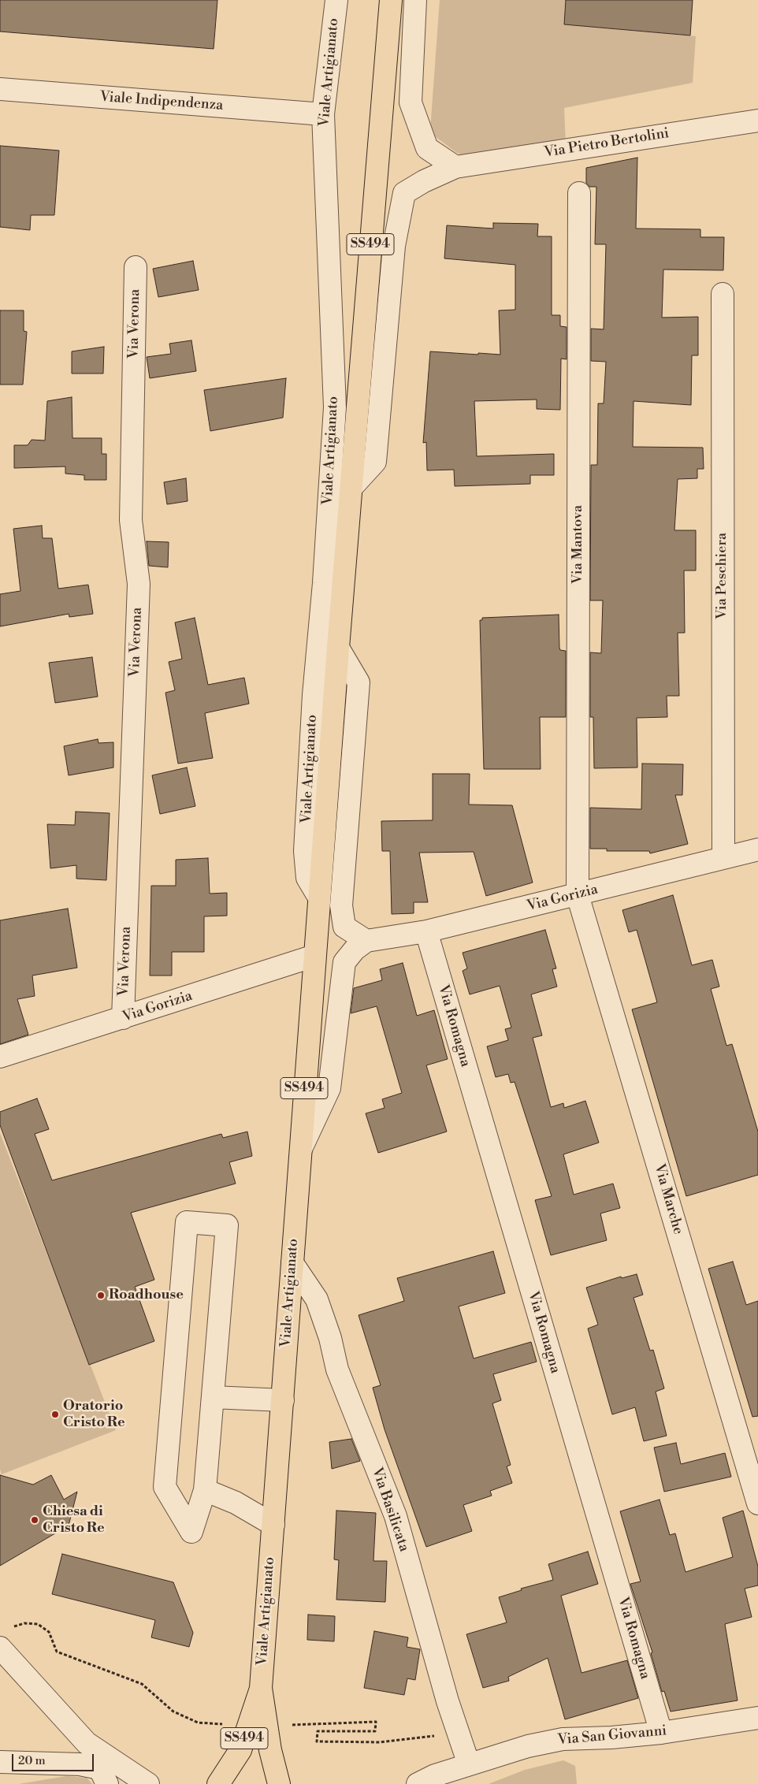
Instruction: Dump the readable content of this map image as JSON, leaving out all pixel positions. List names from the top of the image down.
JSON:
{
  "streets": {
    "main road": ["Viale Artigianato", "SS494"],
    "street": [
      "Viale Indipendenza",
      "Via Pietro Bertolini",
      "Via Verona",
      "Via Mantova",
      "Via Peschiera",
      "Via Gorizia",
      "Via Romagna",
      "Via Marche",
      "Via Basilicata",
      "Via San Giovanni"
    ]
  },
  "crossings": [
    ["Viale Artigianato", "Viale Indipendenza"],
    ["Viale Artigianato", "Via Pietro Bertolini"],
    ["Viale Artigianato", "Via Gorizia"],
    ["Viale Artigianato", "Via Basilicata"],
    ["Via Verona", "Via Gorizia"],
    ["Via Mantova", "Via Gorizia"],
    ["Via Mantova", "Via Marche"],
    ["Via Peschiera", "Via Gorizia"],
    ["Via Gorizia", "Via Romagna"],
    ["Via Gorizia", "Via Marche"],
    ["Via Romagna", "Via San Giovanni"],
    ["Via Basilicata", "Via San Giovanni"]
  ],
  "places": ["Roadhouse", "Oratorio Cristo Re", "Chiesa di Cristo Re"],
  "scale_bar": "20 m"
}
